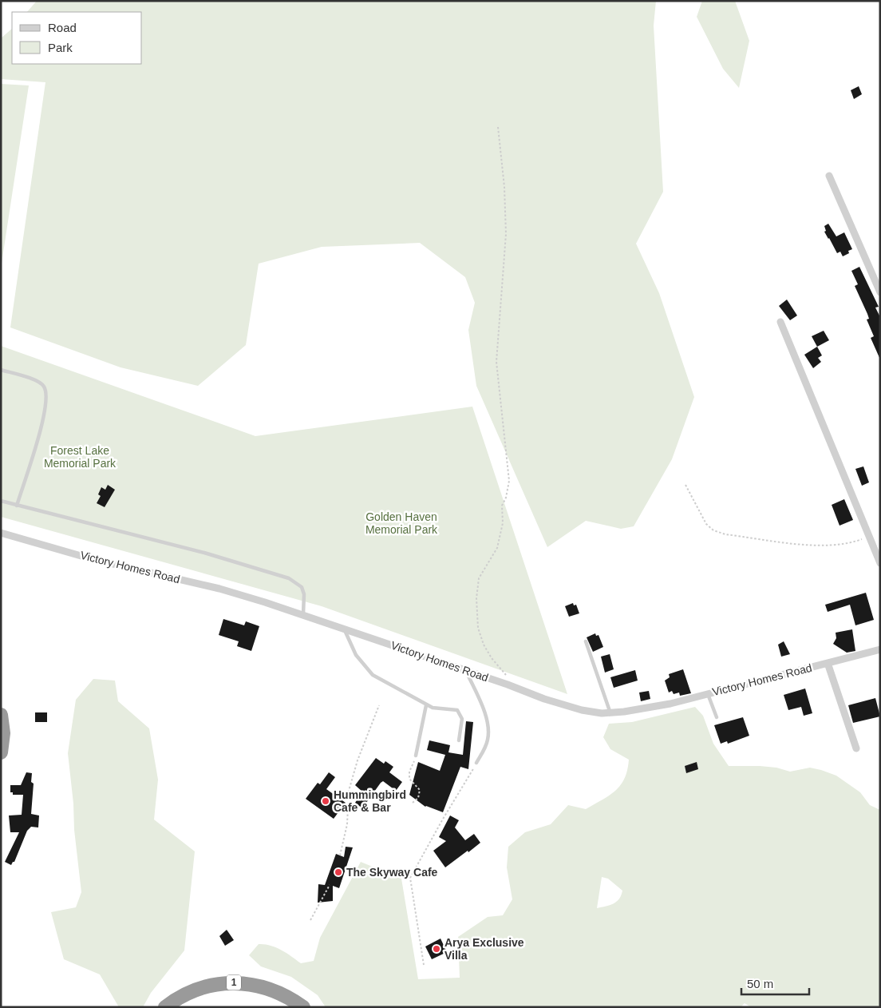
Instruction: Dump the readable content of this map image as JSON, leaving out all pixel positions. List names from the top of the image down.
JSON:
{
  "streets": {
    "highway": ["1"],
    "street": ["Victory Homes Road"]
  },
  "parks": ["Forest Lake Memorial Park", "Golden Haven Memorial Park"],
  "places": ["Hummingbird Cafe & Bar", "The Skyway Cafe", "Arya Exclusive Villa"],
  "legend": ["Road", "Park"],
  "scale_bar": "50 m"
}
